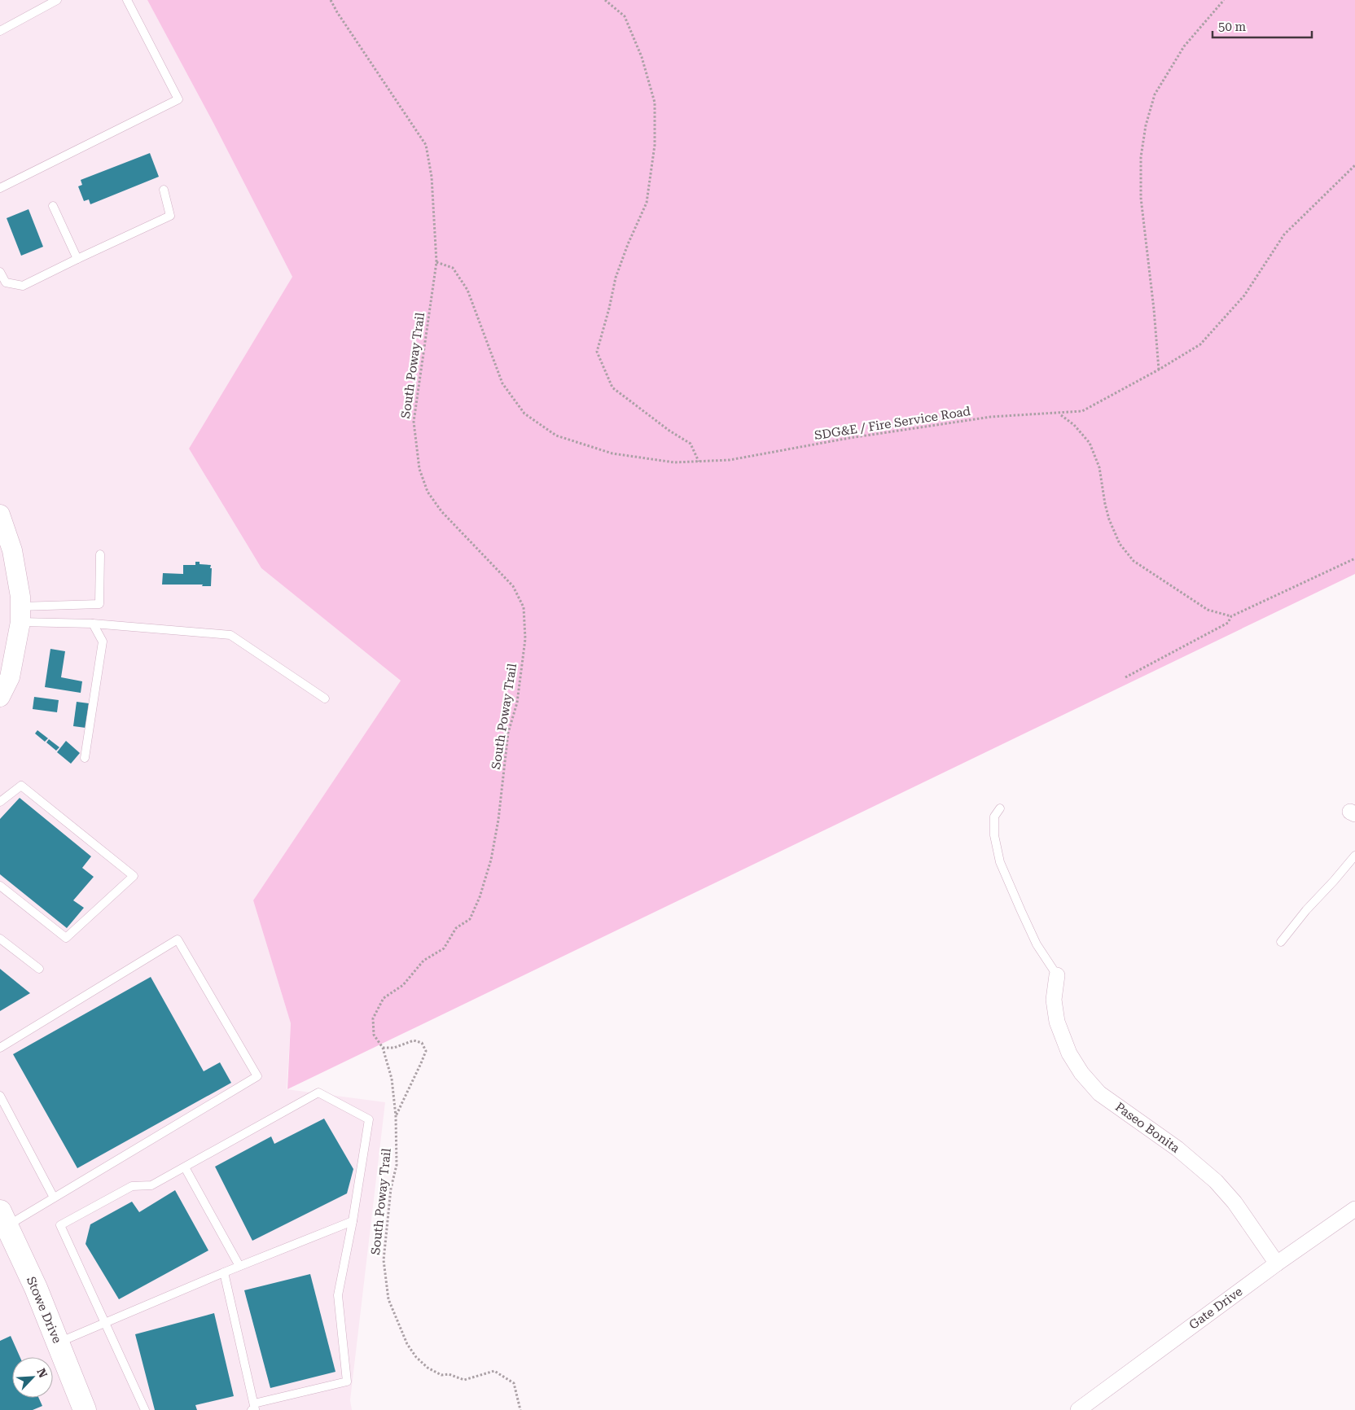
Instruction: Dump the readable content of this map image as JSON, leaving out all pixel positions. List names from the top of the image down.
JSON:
{
  "streets": {
    "main road": ["Stowe Drive"],
    "street": ["Paseo Bonita", "Gate Drive"],
    "path": ["South Poway Trail", "SDG&E / Fire Service Road"]
  },
  "crossings": [
    ["South Poway Trail", "SDG&E / Fire Service Road"],
    ["Paseo Bonita", "Gate Drive"]
  ],
  "scale_bar": "50 m",
  "north": "top right"
}
